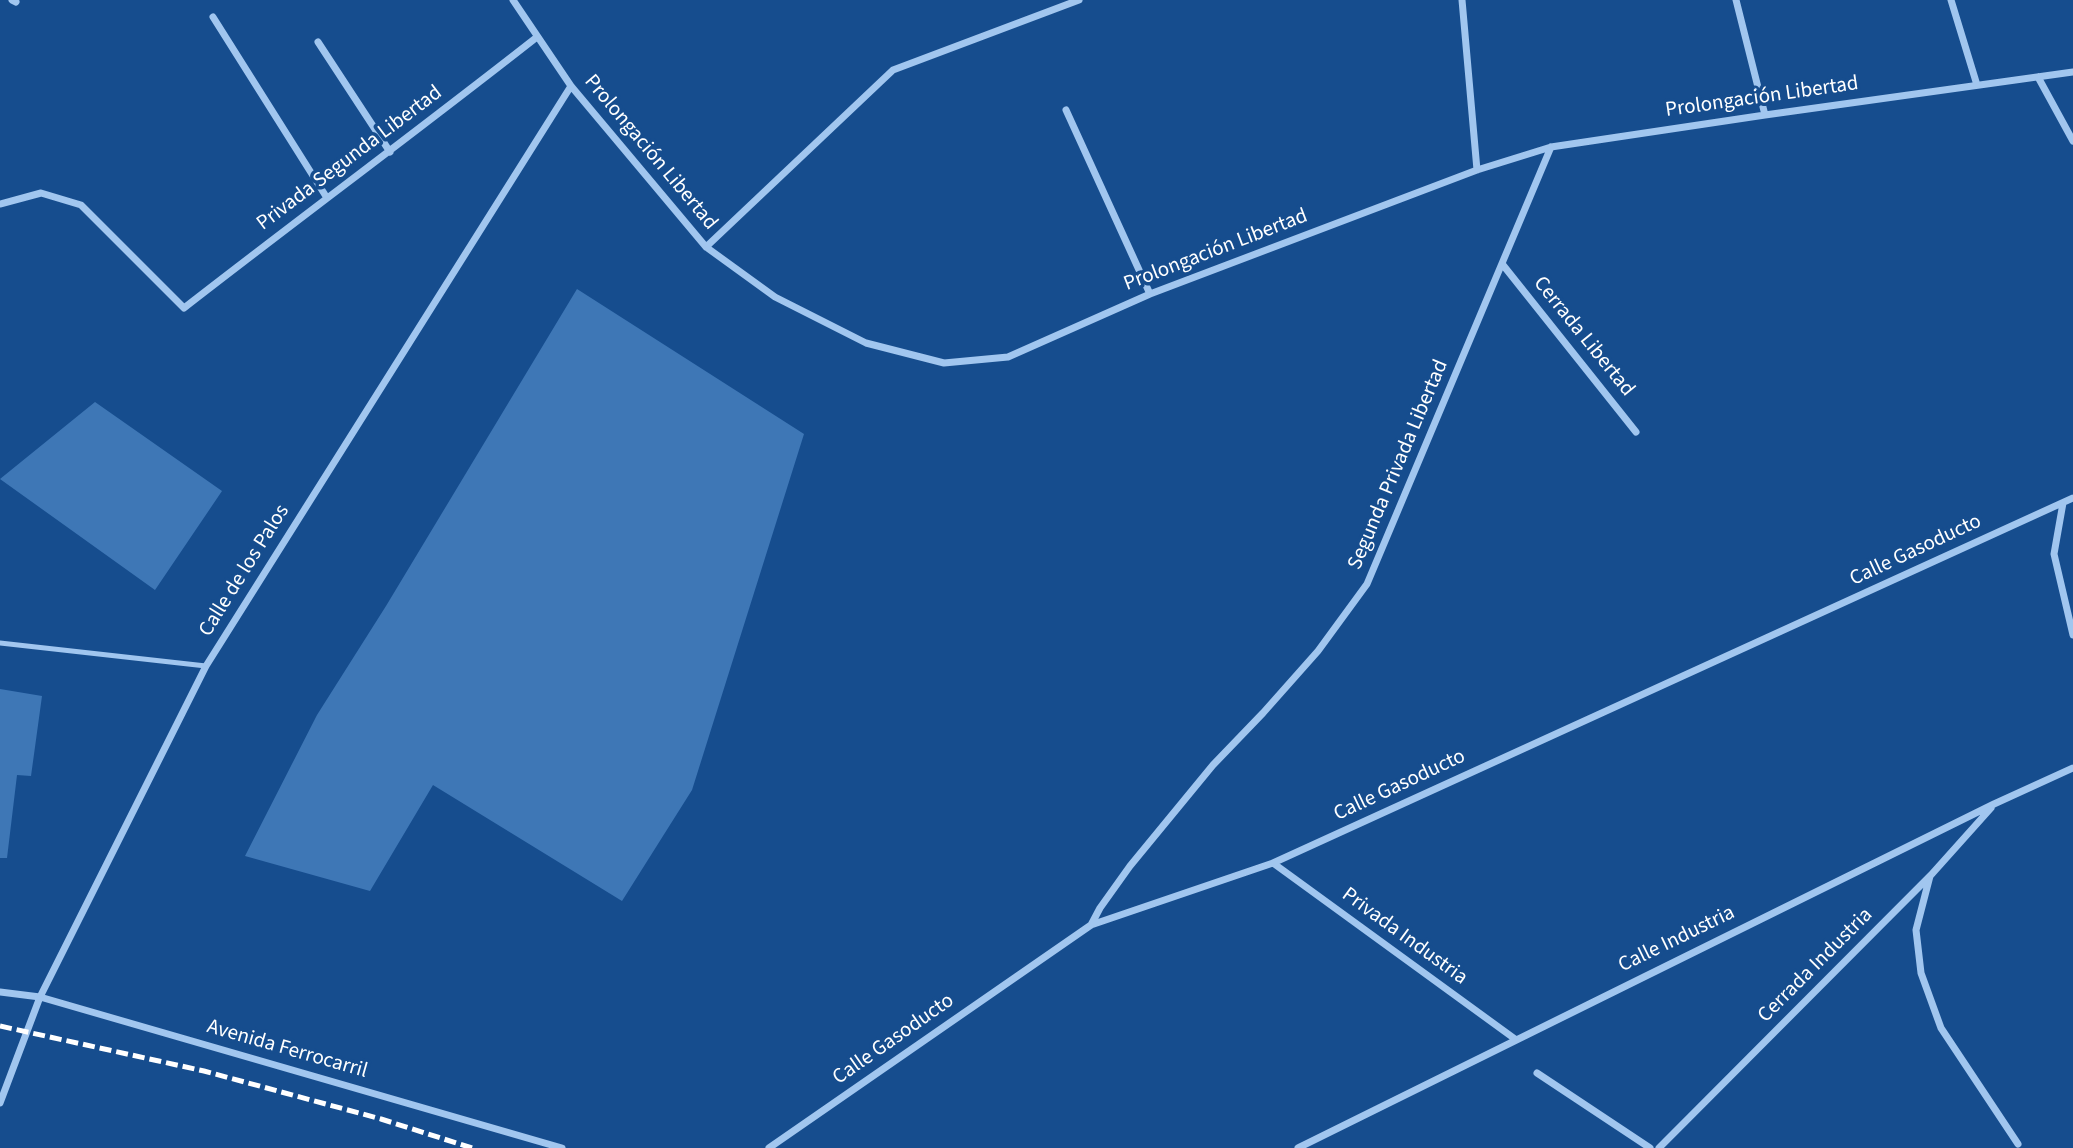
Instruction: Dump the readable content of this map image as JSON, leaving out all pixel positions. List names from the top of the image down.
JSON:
{
  "streets": {
    "street": [
      "Prolongación Libertad",
      "Privada Segunda Libertad",
      "Cerrada Libertad",
      "Segunda Privada Libertad",
      "Calle Gasoducto",
      "Calle de los Palos",
      "Privada Industria",
      "Calle Industria",
      "Cerrada Industria",
      "Avenida Ferrocarril"
    ]
  },
  "crossings": [
    ["Prolongación Libertad", "Privada Segunda Libertad"],
    ["Prolongación Libertad", "Segunda Privada Libertad"],
    ["Prolongación Libertad", "Calle de los Palos"],
    ["Cerrada Libertad", "Segunda Privada Libertad"],
    ["Segunda Privada Libertad", "Calle Gasoducto"],
    ["Calle Gasoducto", "Privada Industria"],
    ["Calle de los Palos", "Avenida Ferrocarril"],
    ["Privada Industria", "Calle Industria"],
    ["Calle Industria", "Cerrada Industria"]
  ]
}
